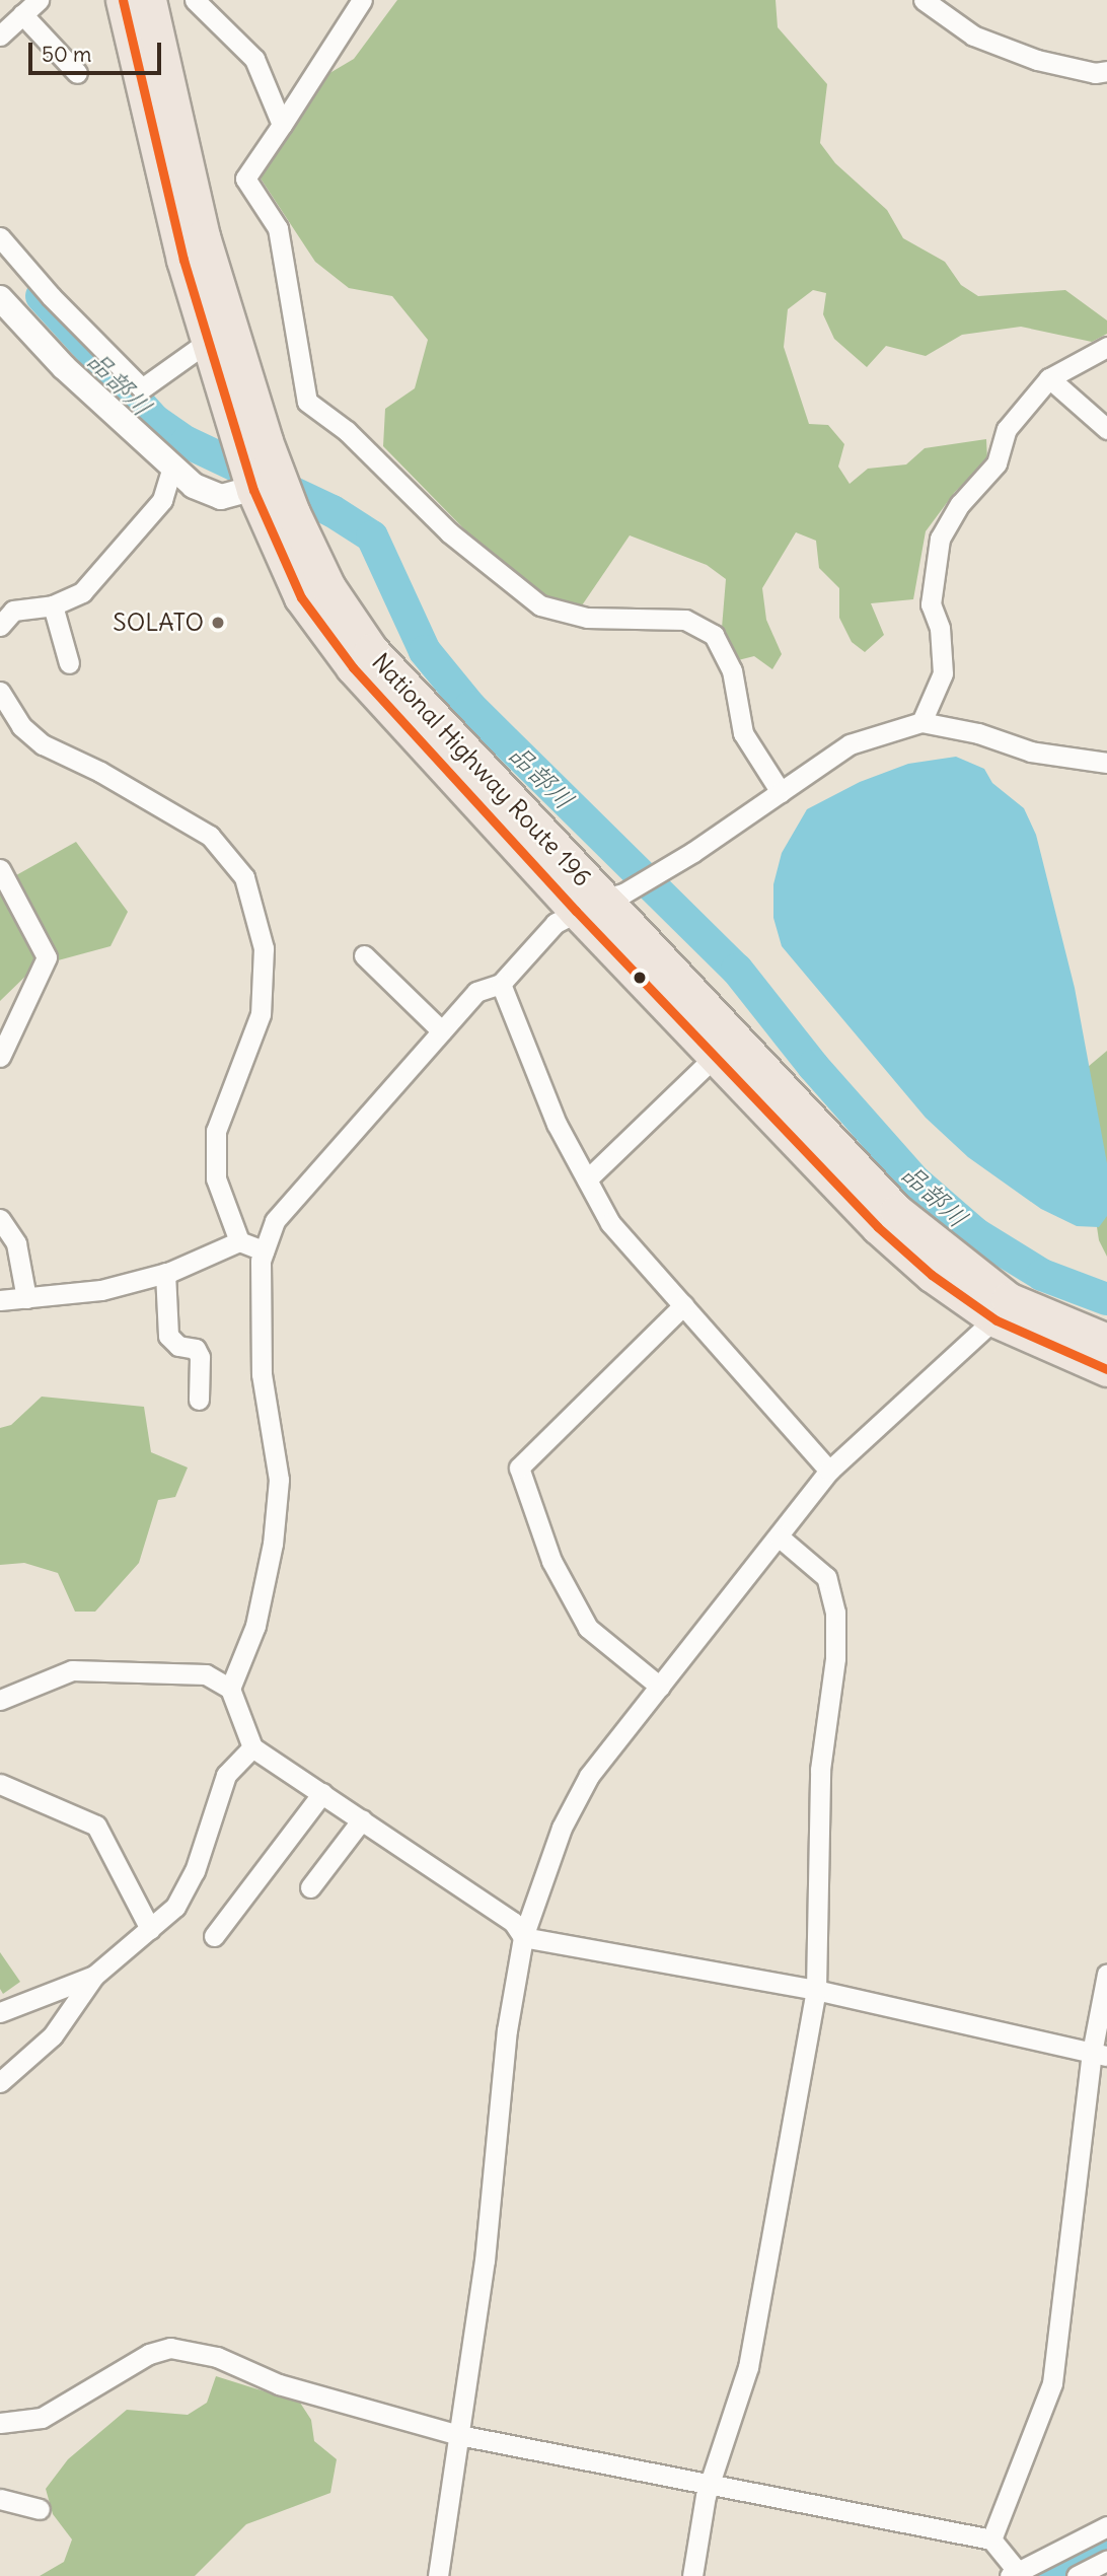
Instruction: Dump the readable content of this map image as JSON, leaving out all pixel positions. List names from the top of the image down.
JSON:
{
  "streets": {
    "highway": ["National Highway Route 196"]
  },
  "water": ["品部川"],
  "places": ["SOLATO"],
  "scale_bar": "50 m"
}
